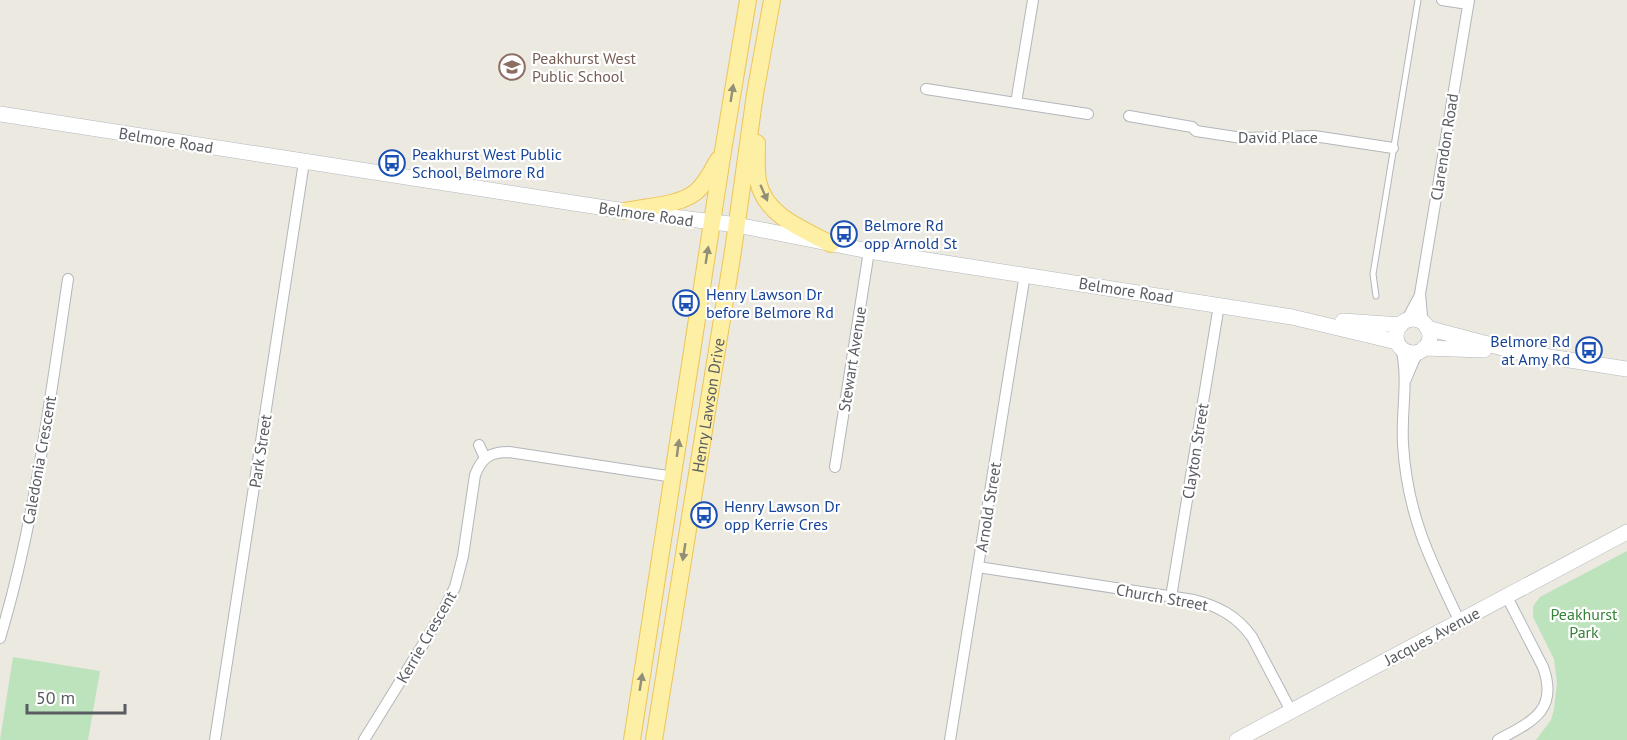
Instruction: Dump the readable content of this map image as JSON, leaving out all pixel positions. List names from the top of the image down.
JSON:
{
  "streets": {
    "main road": ["Belmore Road", "Henry Lawson Drive", "Jacques Avenue"],
    "street": [
      "David Place",
      "Clarendon Road",
      "Stewart Avenue",
      "Park Street",
      "Clayton Street",
      "Caledonia Crescent",
      "Arnold Street",
      "Church Street",
      "Kerrie Crescent"
    ]
  },
  "crossings": [
    ["Belmore Road", "Clarendon Road"],
    ["Belmore Road", "Stewart Avenue"],
    ["Belmore Road", "Henry Lawson Drive"],
    ["Belmore Road", "Park Street"],
    ["Belmore Road", "Clayton Street"],
    ["Belmore Road", "Arnold Street"],
    ["Clayton Street", "Church Street"],
    ["Arnold Street", "Church Street"],
    ["Church Street", "Jacques Avenue"]
  ],
  "parks": ["Peakhurst Park"],
  "places": {
    "school or university": ["Peakhurst West Public School"],
    "bus stop": [
      "Peakhurst West Public School, Belmore Rd",
      "Belmore Rd opp Arnold St",
      "Henry Lawson Dr before Belmore Rd",
      "Belmore Rd at Amy Rd",
      "Henry Lawson Dr opp Kerrie Cres"
    ]
  },
  "scale_bar": "50 m"
}
